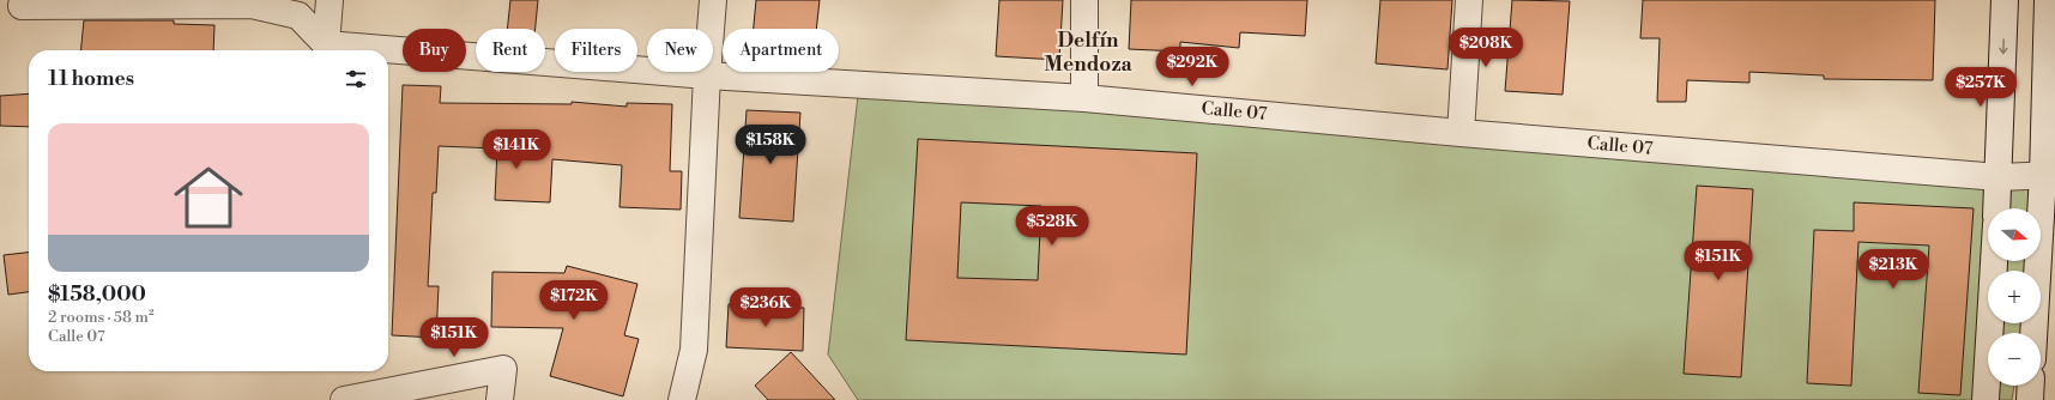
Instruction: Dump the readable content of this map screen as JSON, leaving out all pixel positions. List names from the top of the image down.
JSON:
{
  "streets": {
    "street": ["Calle 07"]
  },
  "districts": ["Delfín Mendoza"],
  "north": "right",
  "page": {
    "price": [
      "$208K",
      "$292K",
      "$257K",
      "$158K",
      "$141K",
      "$528K",
      "$151K",
      "$213K",
      "$172K",
      "$236K",
      "$151K"
    ],
    "chip": [
      "Buy",
      "Rent",
      "Filters",
      "New",
      "Apartment"
    ],
    "heading": "11 homes",
    "list": [
      {
        "name": "$158,000",
        "note": "2 rooms · 58 m² · Calle 07"
      }
    ],
    "map_buttons": ["+", "−"]
  }
}
